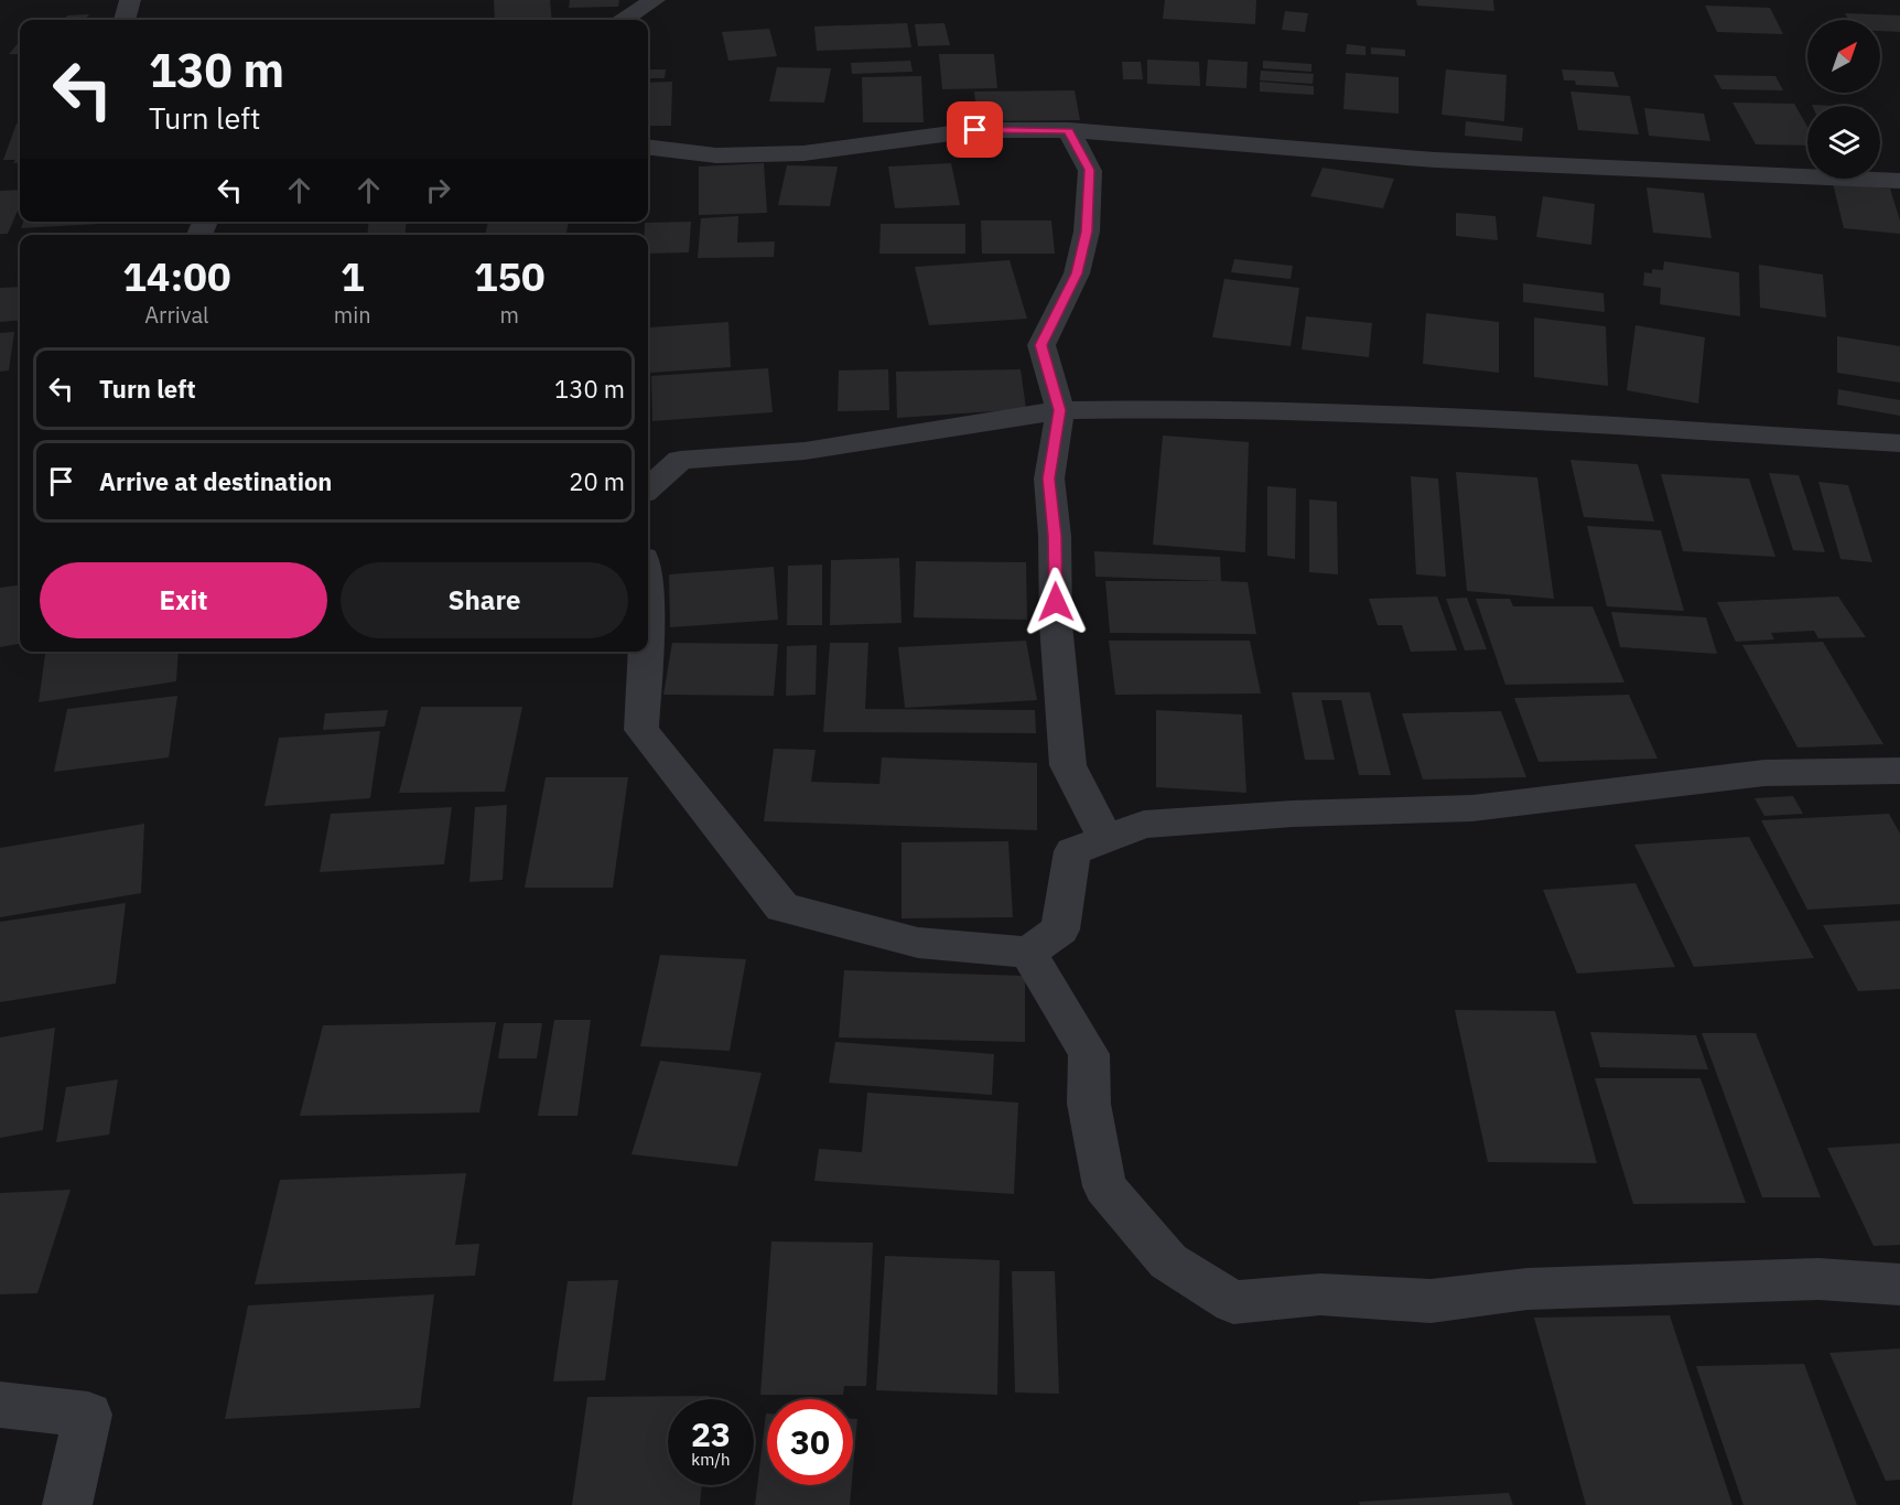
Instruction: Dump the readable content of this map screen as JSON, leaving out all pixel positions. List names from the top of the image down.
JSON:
{
  "north": "top right",
  "page": {
    "turn": ["130 m", "Turn left"],
    "eta": [
      "14:00",
      "Arrival",
      "1",
      "min",
      "150",
      "m"
    ],
    "list": [
      {
        "name": "Turn left",
        "value": "130 m"
      },
      {
        "name": "Arrive at destination",
        "value": "20 m"
      }
    ],
    "buttons": ["Exit", "Share"],
    "speed": "23 km/h",
    "limit": "30"
  }
}
